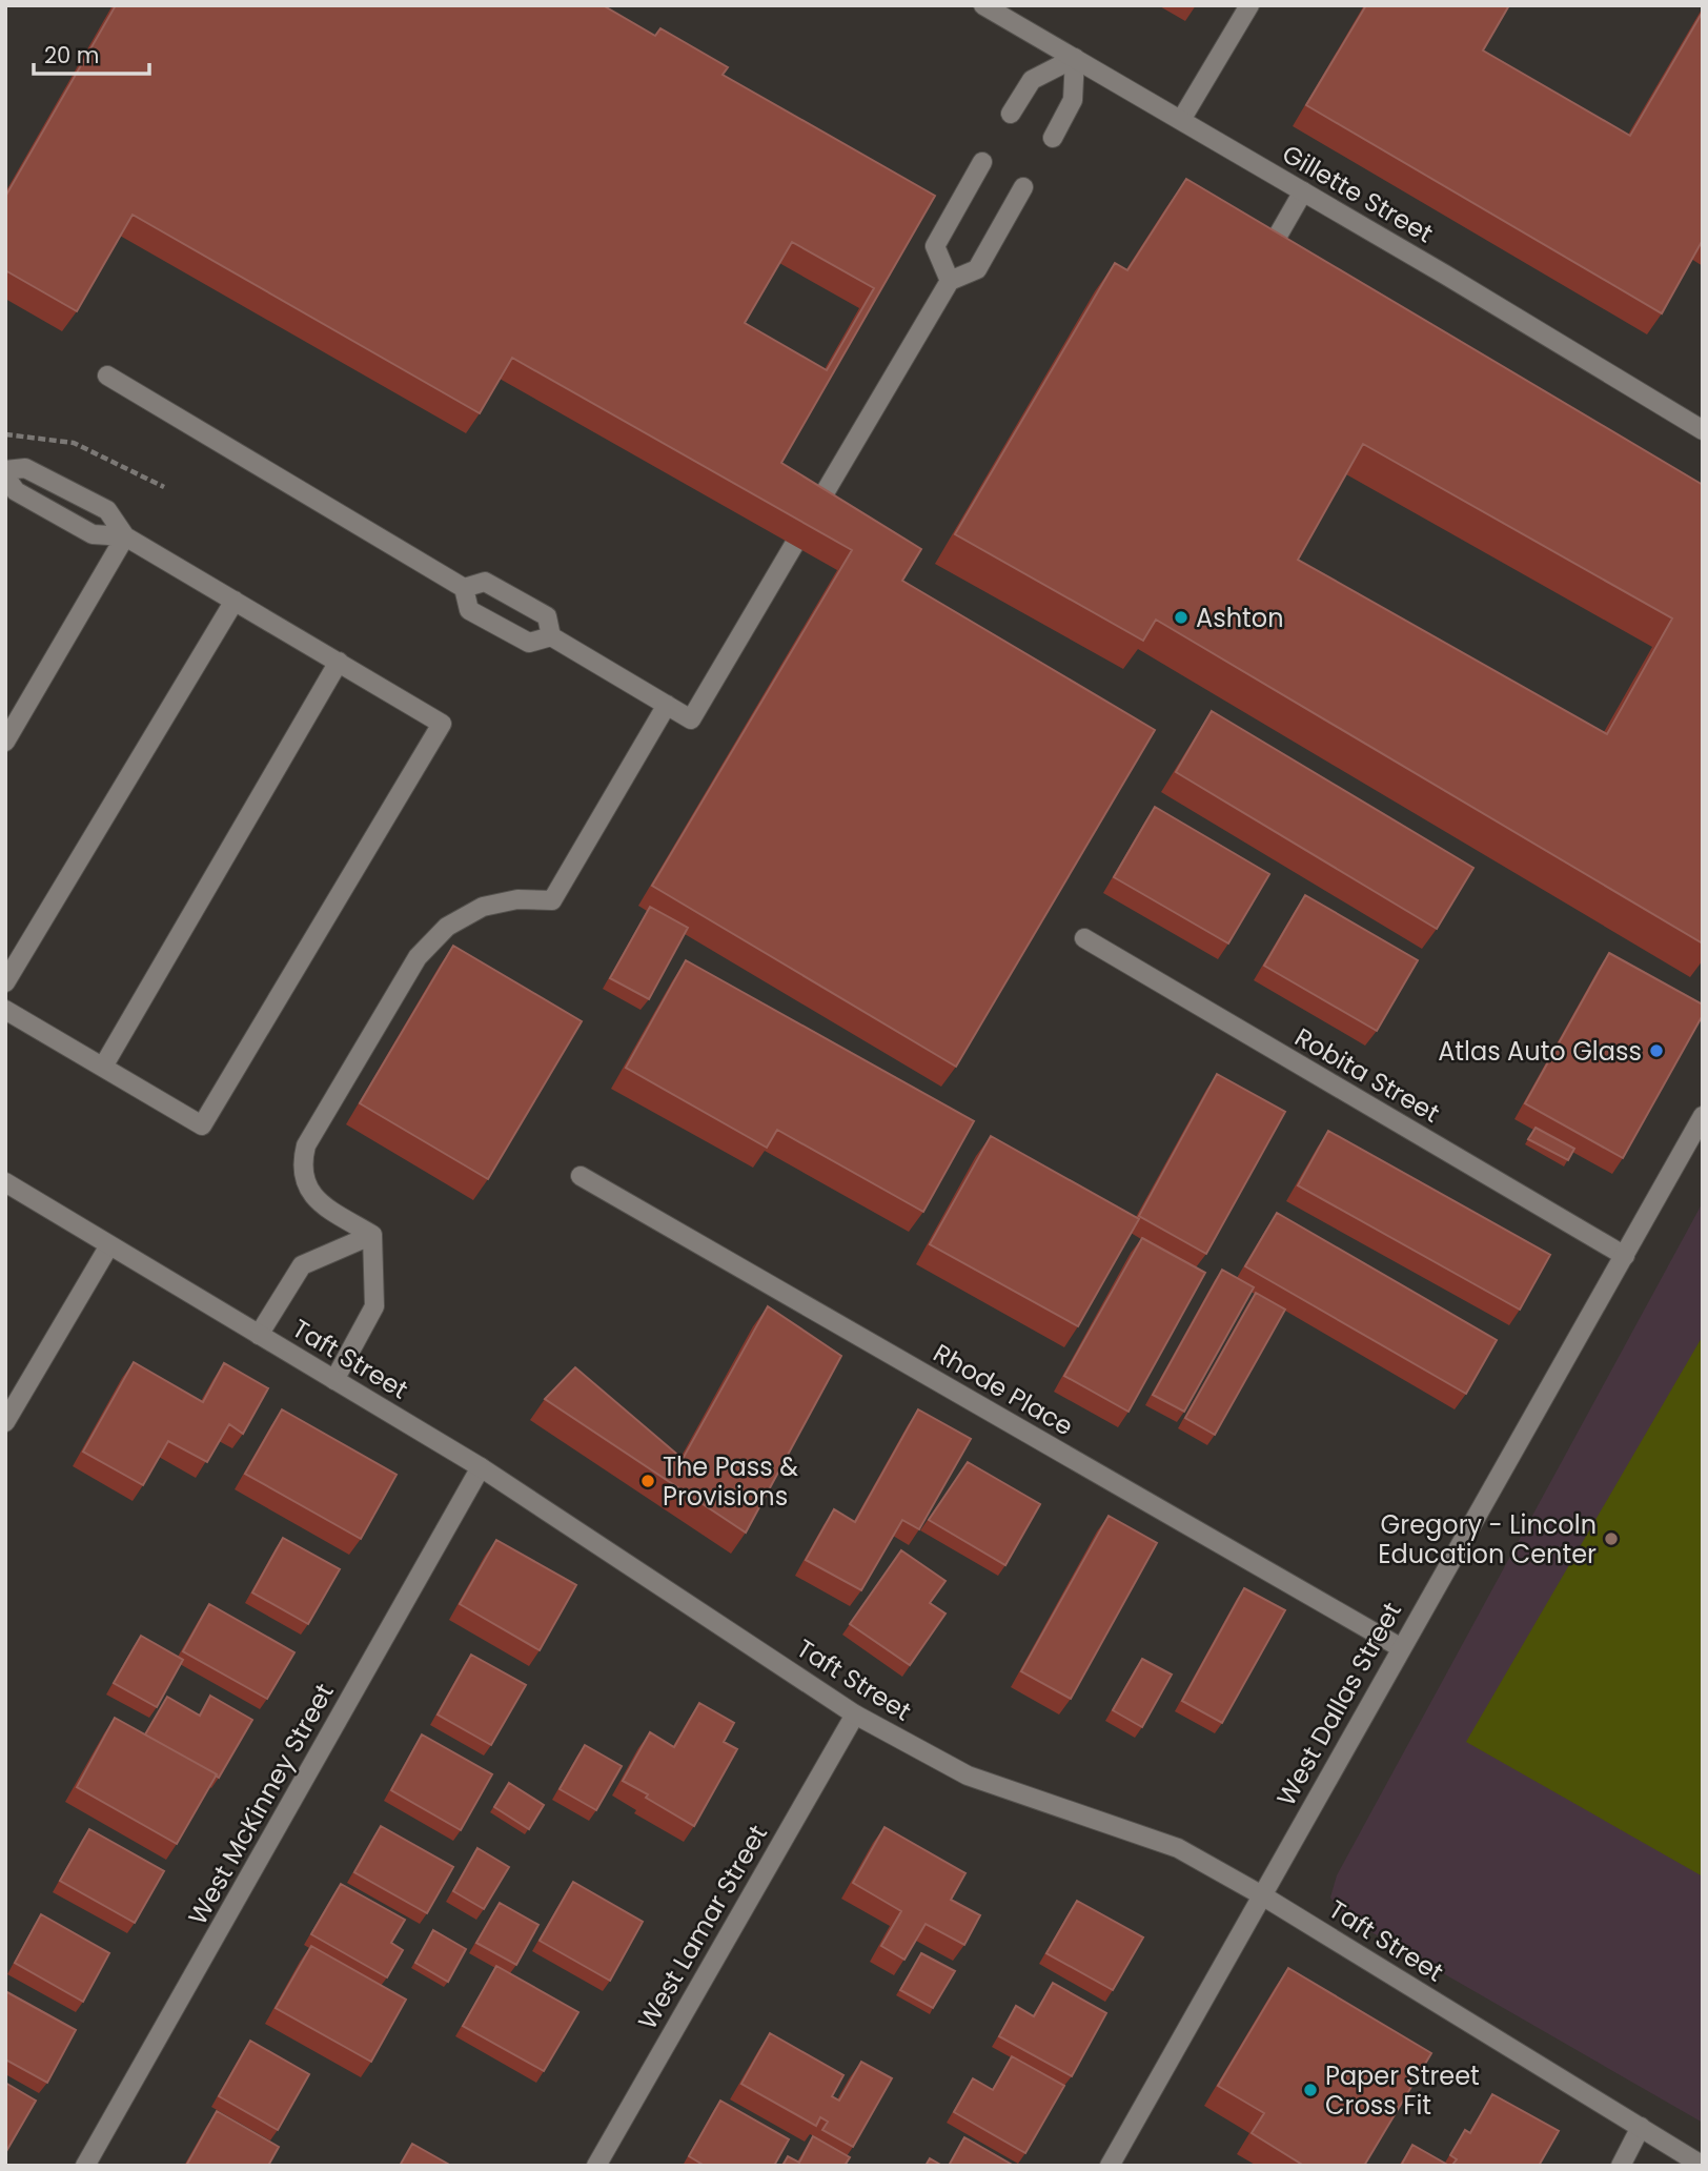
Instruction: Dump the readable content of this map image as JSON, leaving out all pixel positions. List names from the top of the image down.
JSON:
{
  "streets": {
    "street": [
      "Gillette Street",
      "Robita Street",
      "Taft Street",
      "Rhode Place",
      "West Dallas Street",
      "West McKinney Street",
      "West Lamar Street"
    ]
  },
  "crossings": [
    ["Robita Street", "West Dallas Street"],
    ["Taft Street", "West Dallas Street"],
    ["Taft Street", "West McKinney Street"],
    ["Taft Street", "West Lamar Street"],
    ["Rhode Place", "West Dallas Street"]
  ],
  "places": [
    "Ashton",
    "Atlas Auto Glass",
    "The Pass & Provisions",
    "Gregory - Lincoln Education Center",
    "Paper Street Cross Fit"
  ],
  "scale_bar": "20 m"
}
